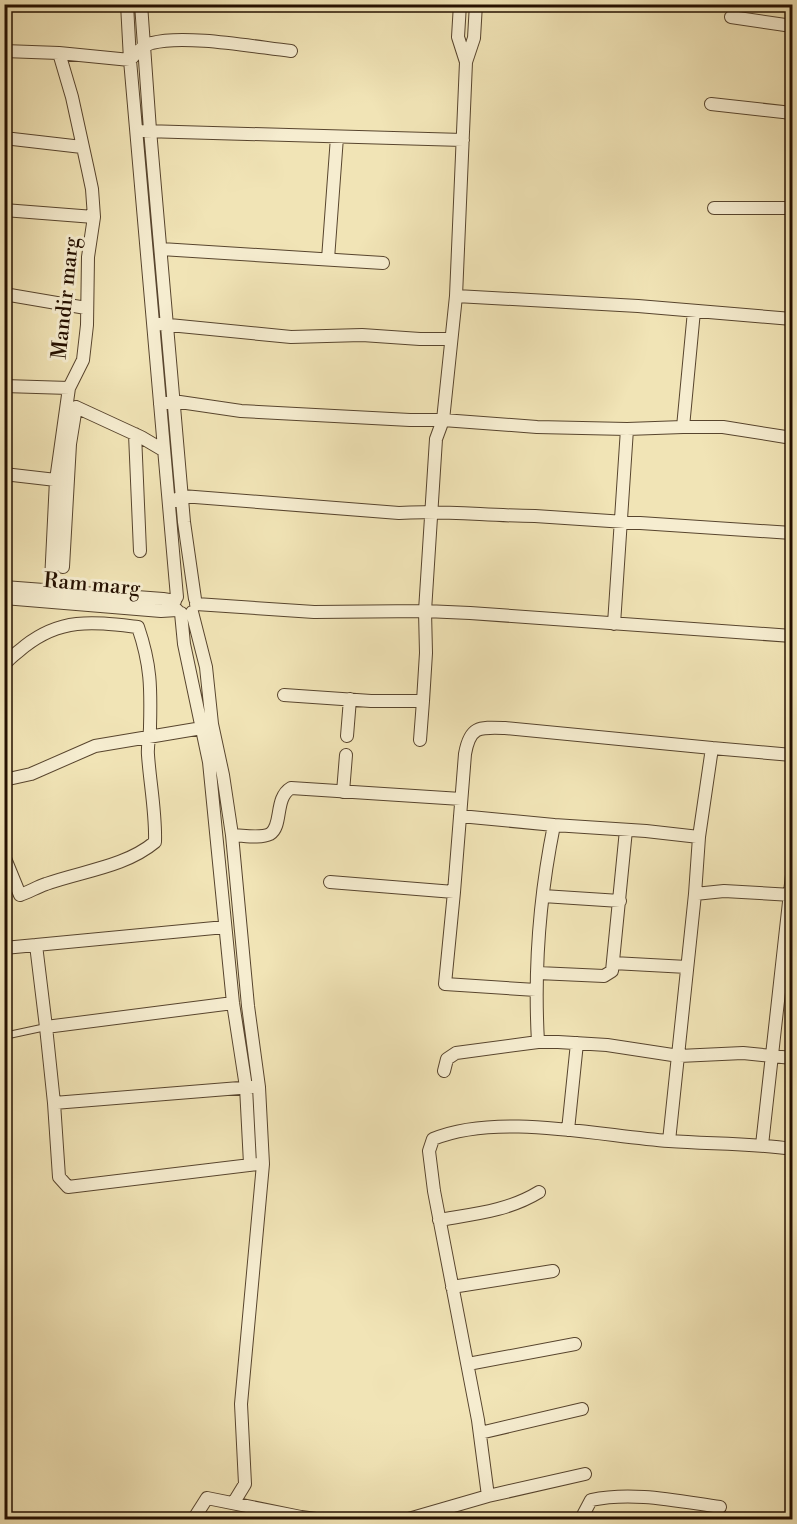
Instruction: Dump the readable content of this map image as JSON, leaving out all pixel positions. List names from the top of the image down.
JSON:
{
  "streets": {
    "street": ["Mandir marg", "Ram marg"]
  },
  "crossings": [
    ["Mandir marg", "Ram marg"]
  ]
}
